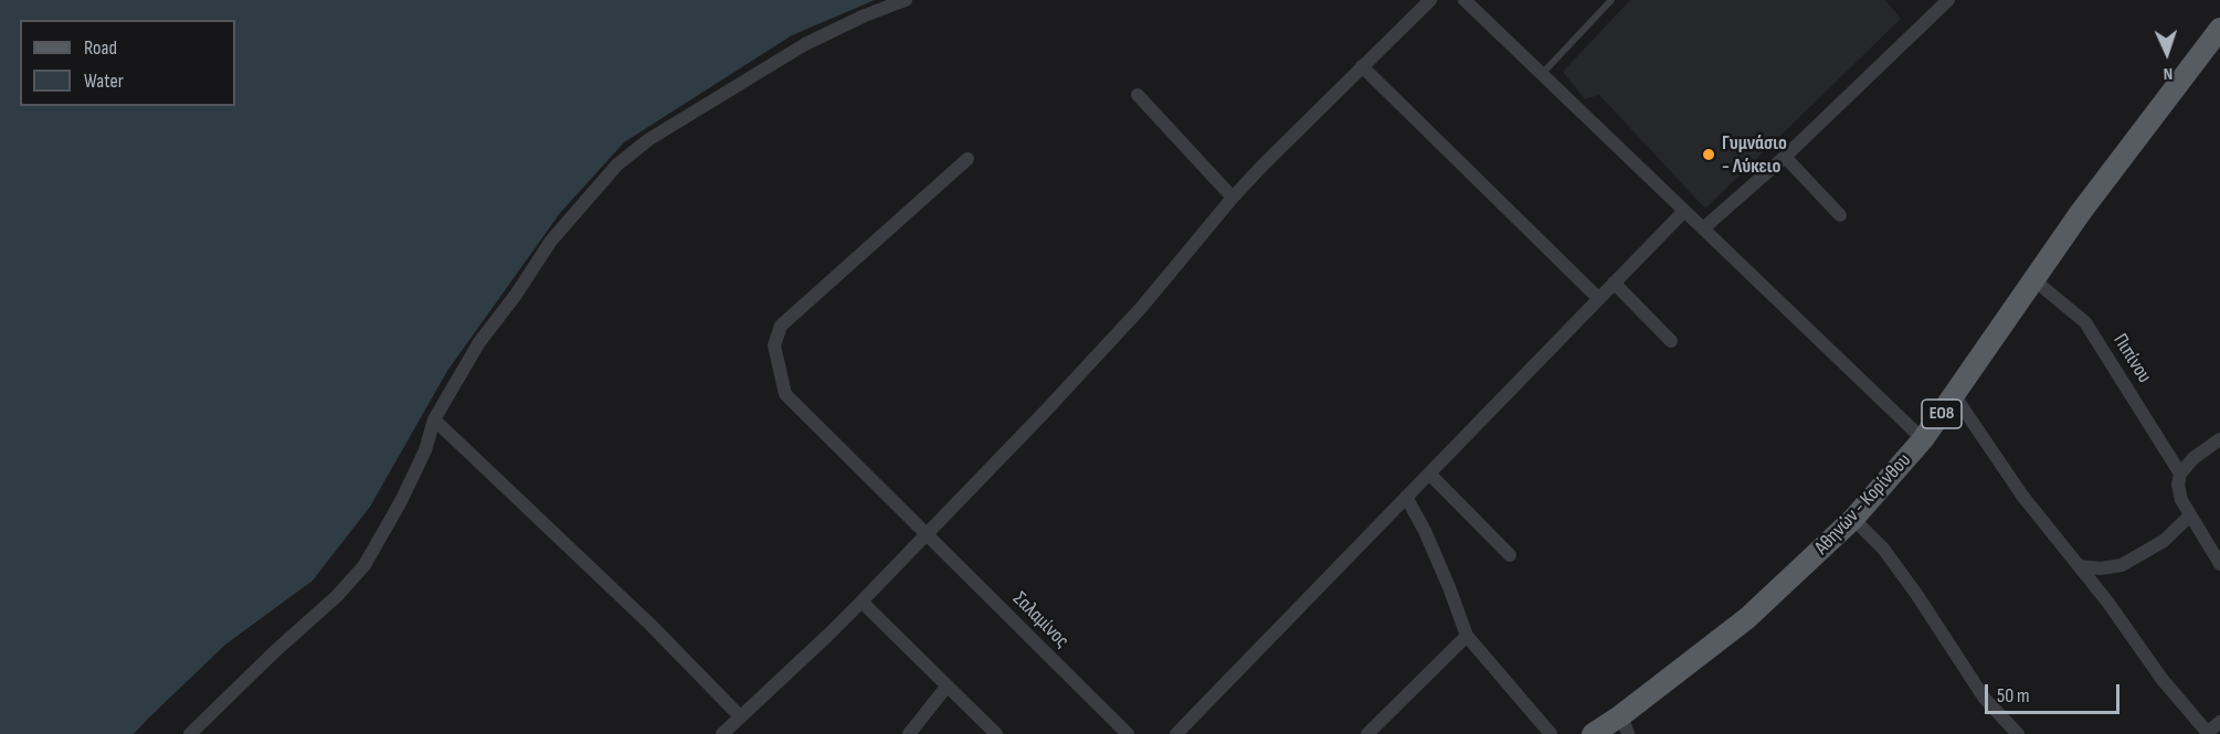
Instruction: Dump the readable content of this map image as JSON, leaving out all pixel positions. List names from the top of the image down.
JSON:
{
  "streets": {
    "main road": ["ΕΟ8", "Αθηνών - Κορίνθου"],
    "street": ["Πιπίνου", "Σαλαμίνος"]
  },
  "crossings": [
    ["Πιπίνου", "Αθηνών - Κορίνθου"]
  ],
  "places": ["Γυμνάσιο - Λύκειο"],
  "legend": ["Road", "Water"],
  "scale_bar": "50 m",
  "north": "bottom"
}
